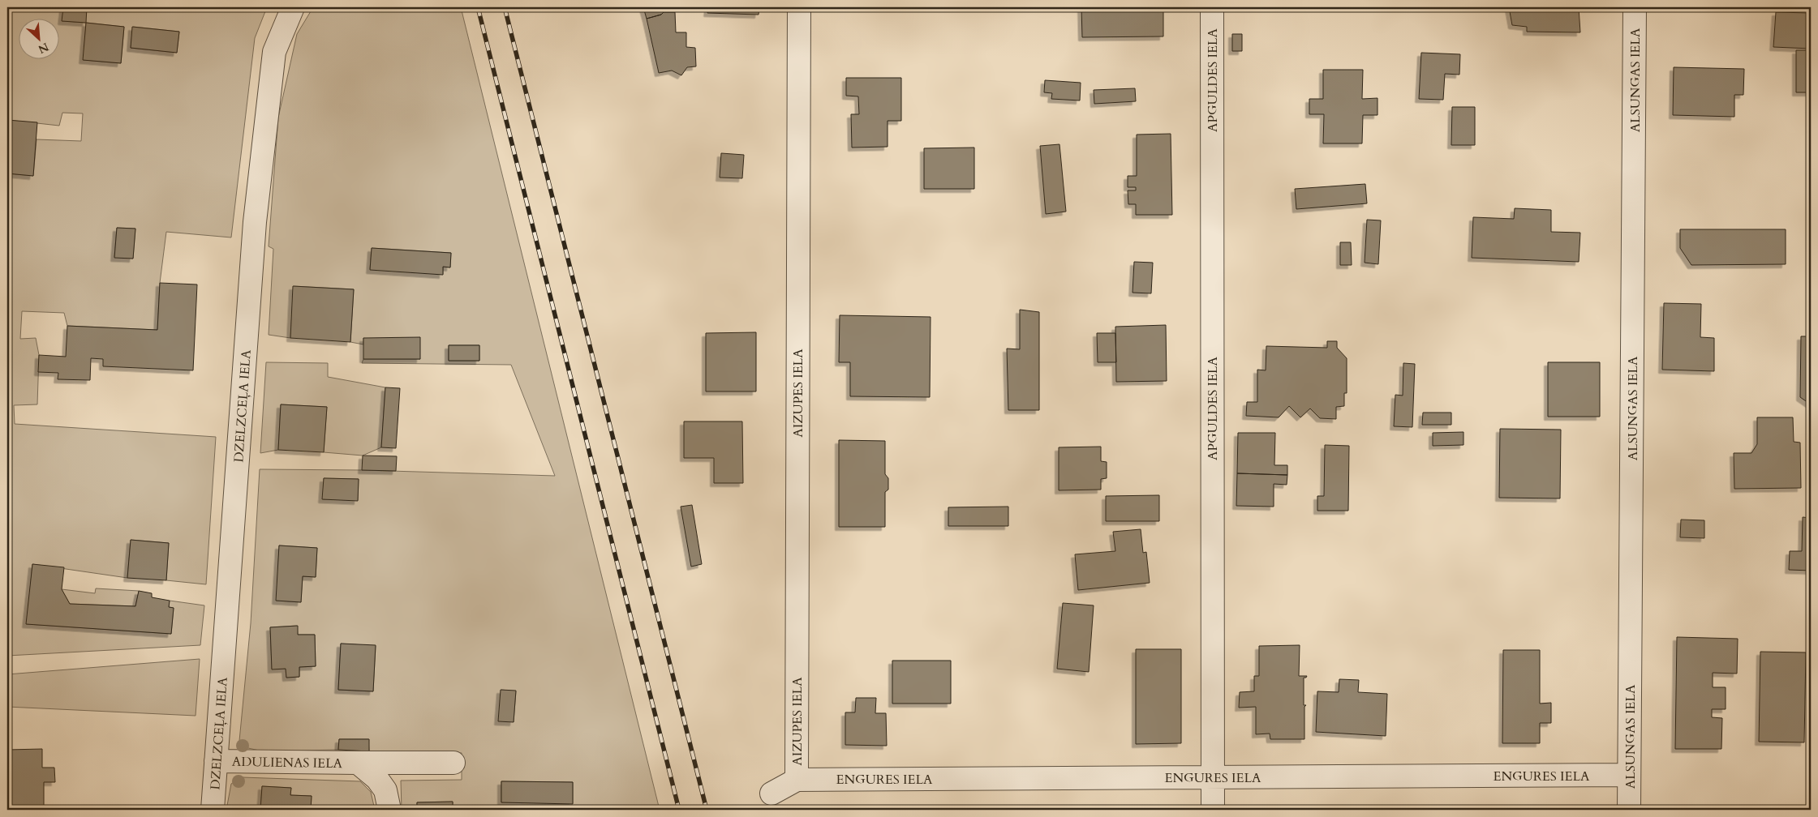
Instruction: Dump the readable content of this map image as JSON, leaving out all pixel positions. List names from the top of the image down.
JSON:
{
  "streets": {
    "street": [
      "APGULDES IELA",
      "ALSUNGAS IELA",
      "AIZUPES IELA",
      "DZELZCEĻA IELA",
      "ADULIENAS IELA",
      "ENGURES IELA"
    ]
  },
  "crossings": [
    ["APGULDES IELA", "ENGURES IELA"],
    ["ALSUNGAS IELA", "ENGURES IELA"],
    ["AIZUPES IELA", "ENGURES IELA"],
    ["DZELZCEĻA IELA", "ADULIENAS IELA"]
  ],
  "north": "bottom right"
}
